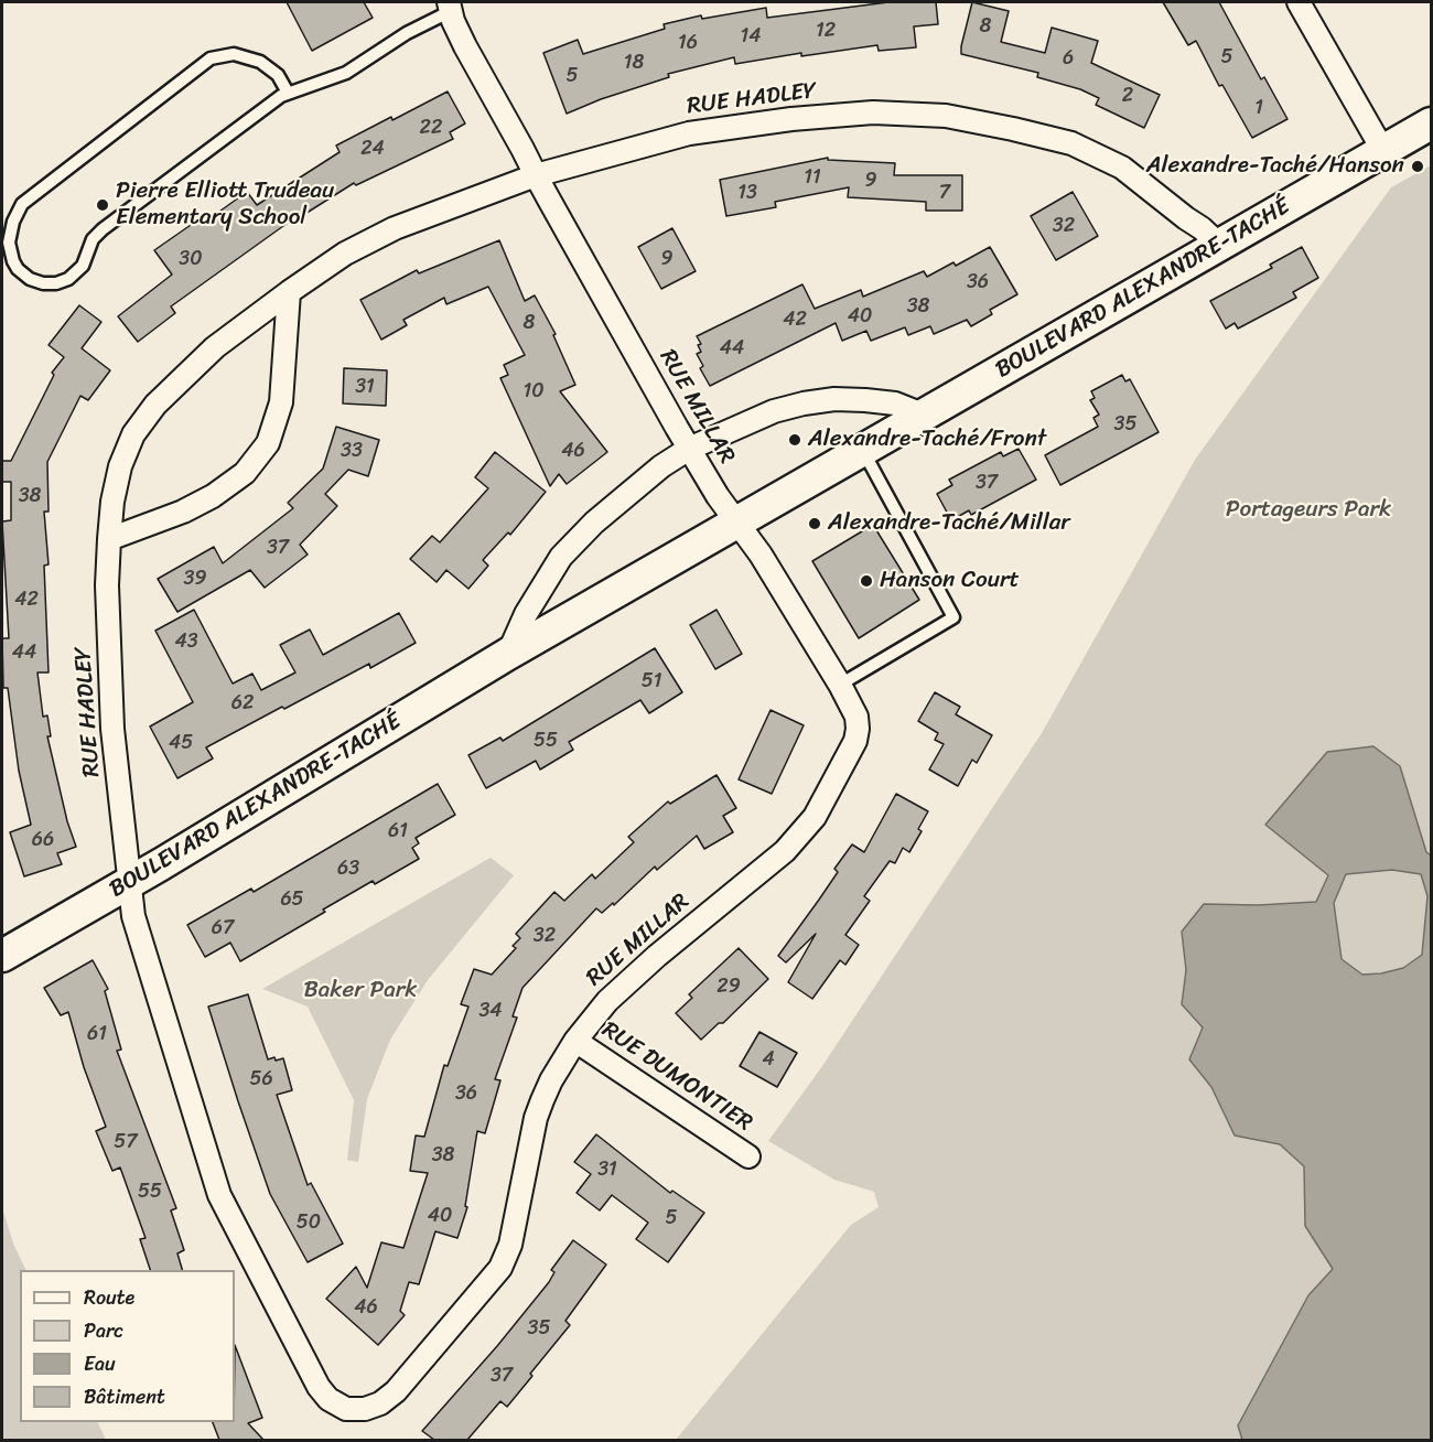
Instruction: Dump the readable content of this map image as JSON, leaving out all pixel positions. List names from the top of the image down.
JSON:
{
  "streets": {
    "main road": ["BOULEVARD ALEXANDRE-TACHÉ"],
    "street": ["RUE HADLEY", "RUE MILLAR", "RUE DUMONTIER"]
  },
  "crossings": [
    ["RUE HADLEY", "BOULEVARD ALEXANDRE-TACHÉ"],
    ["RUE HADLEY", "RUE MILLAR"],
    ["BOULEVARD ALEXANDRE-TACHÉ", "RUE MILLAR"],
    ["RUE MILLAR", "RUE DUMONTIER"]
  ],
  "parks": ["Portageurs Park", "Baker Park"],
  "places": [
    "Alexandre-Taché/Hanson",
    "Pierre Elliott Trudeau Elementary School",
    "Alexandre-Taché/Front",
    "Alexandre-Taché/Millar",
    "Hanson Court"
  ],
  "house_numbers": [
    "8",
    "12",
    "14",
    "16",
    "5",
    "6",
    "18",
    "5",
    "2",
    "1",
    "22",
    "24",
    "11",
    "9",
    "13",
    "7",
    "32",
    "30",
    "9",
    "36",
    "38",
    "40",
    "42",
    "8",
    "44",
    "31",
    "10",
    "35",
    "33",
    "46",
    "37",
    "38",
    "37",
    "39",
    "42",
    "43",
    "44",
    "51",
    "62",
    "55",
    "45",
    "61",
    "66",
    "63",
    "65",
    "67",
    "32",
    "29",
    "34",
    "61",
    "4",
    "56",
    "36",
    "57",
    "38",
    "31",
    "55",
    "40",
    "5",
    "50",
    "46",
    "35",
    "37"
  ],
  "legend": [
    "Route",
    "Parc",
    "Eau",
    "Bâtiment"
  ]
}
